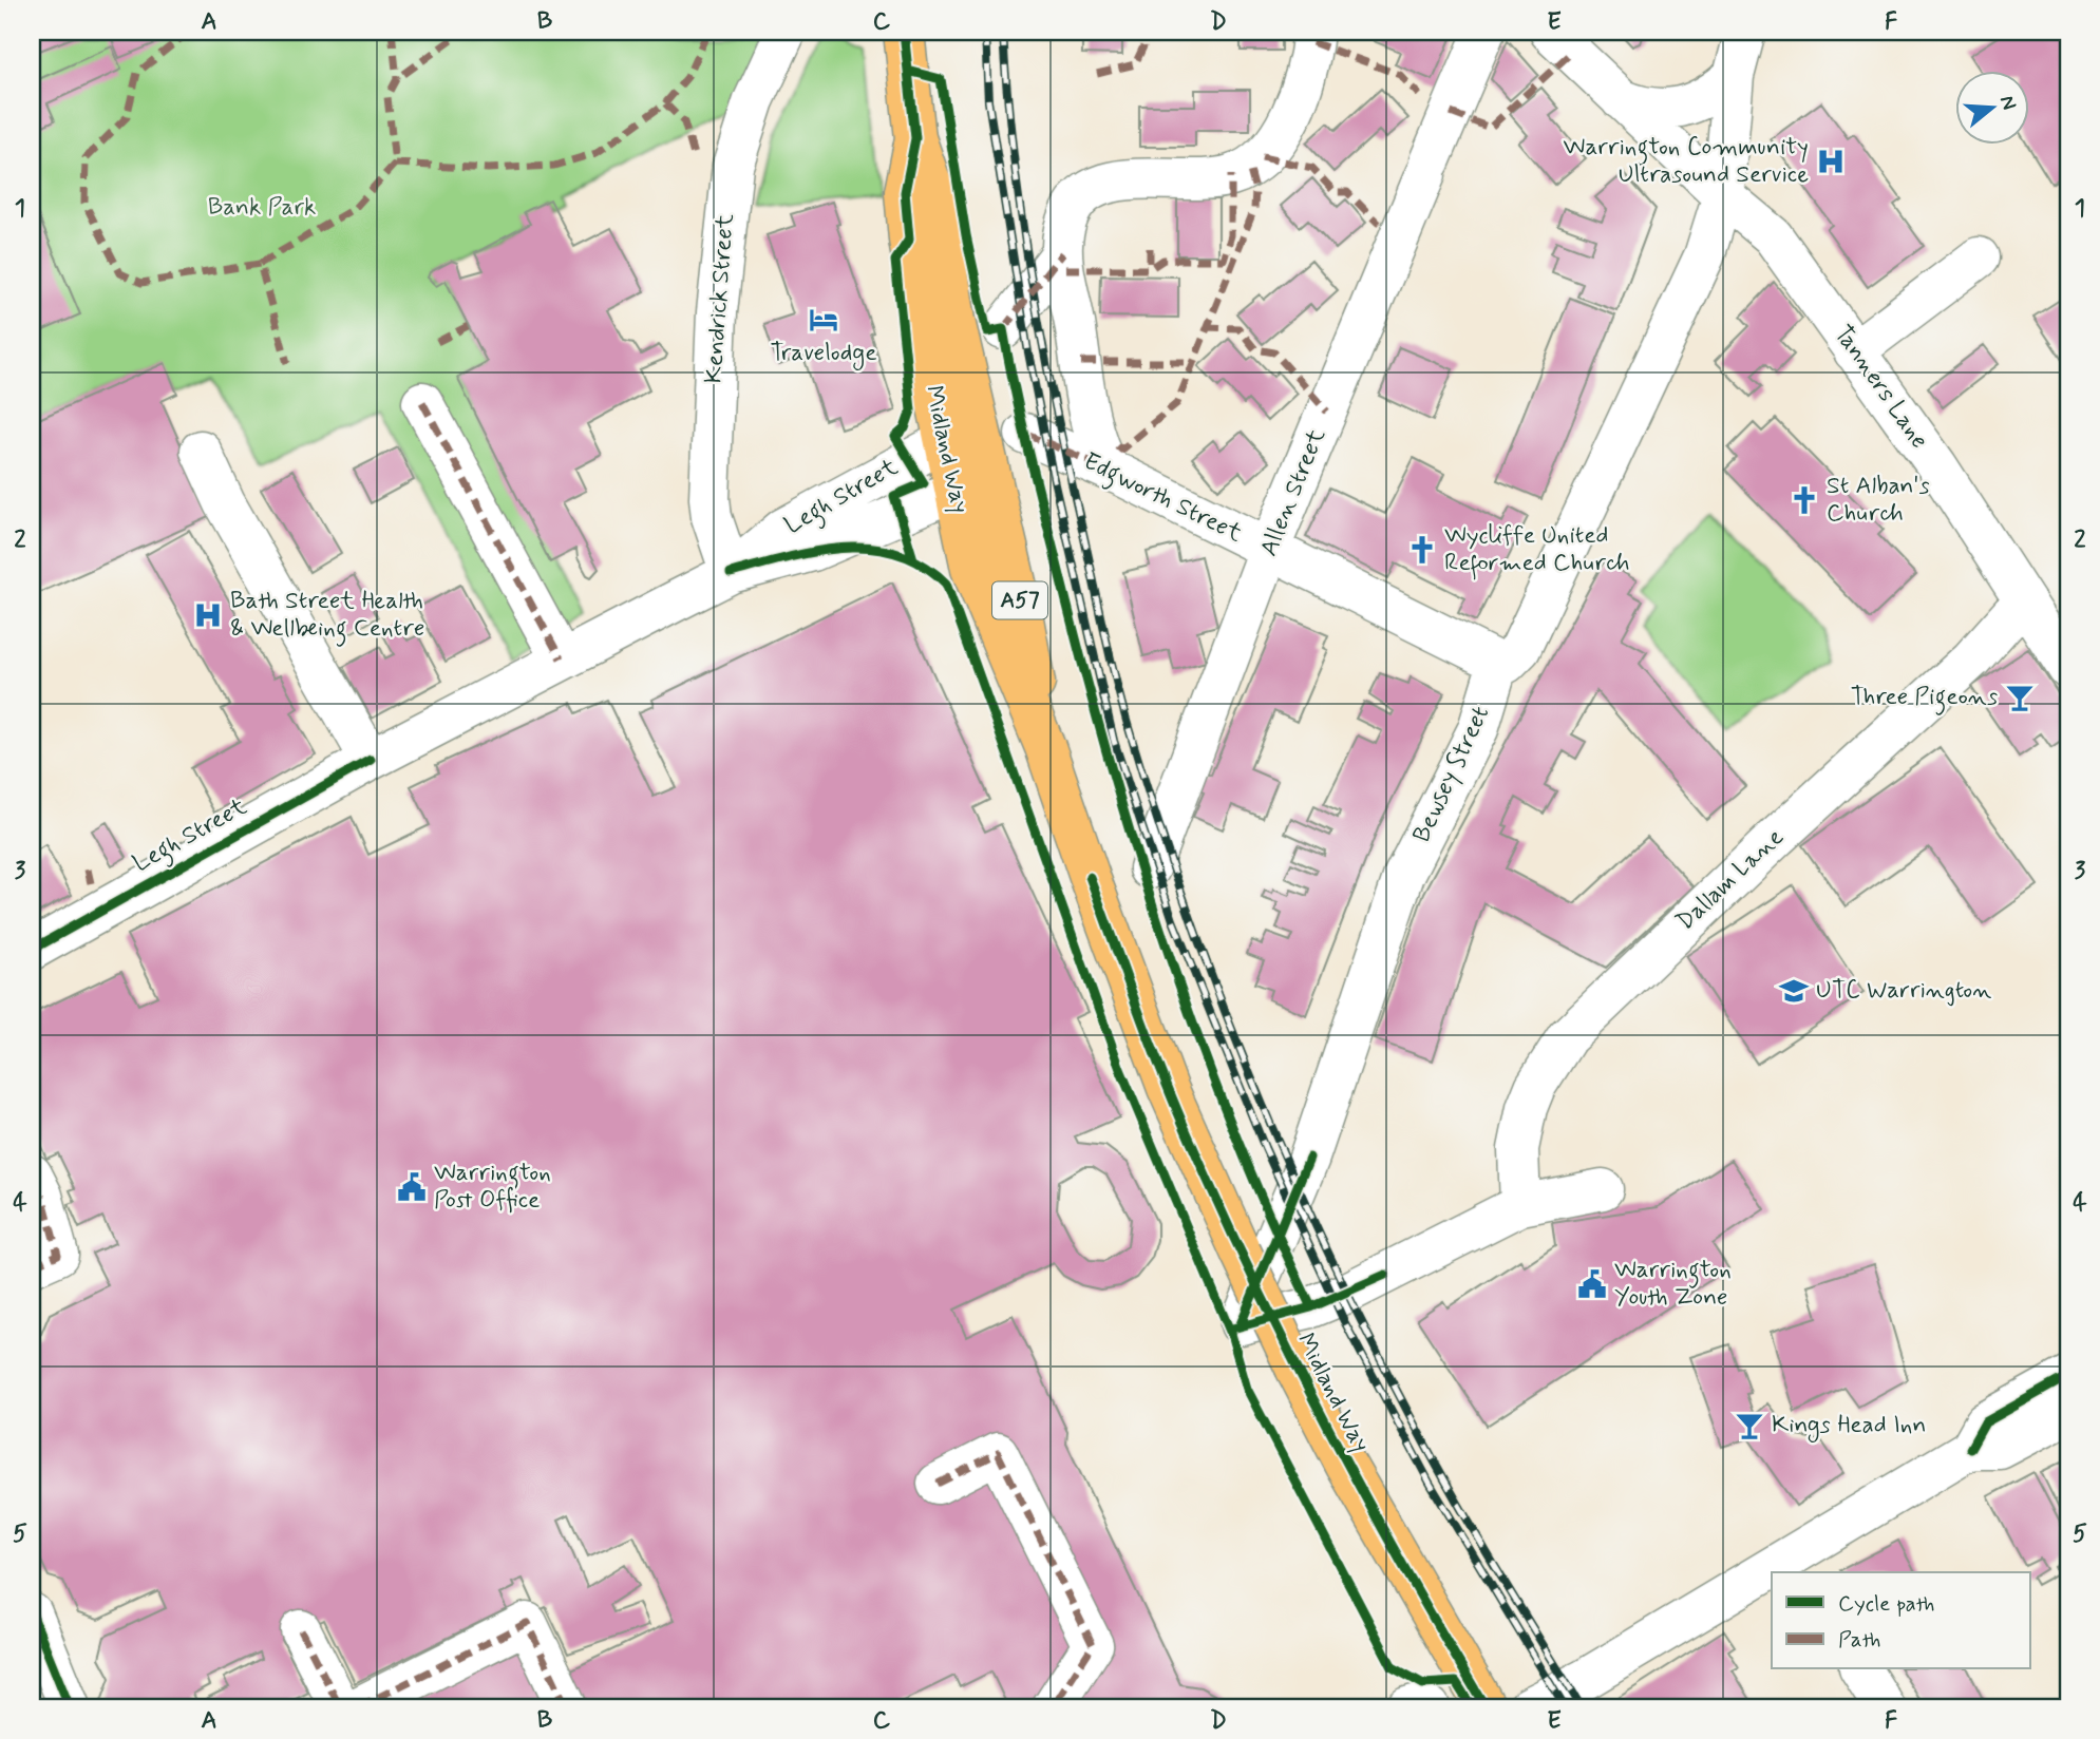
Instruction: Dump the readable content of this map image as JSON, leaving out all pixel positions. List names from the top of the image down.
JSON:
{
  "streets": {
    "highway": ["Midland Way", "A57"],
    "street": [
      "Kendrick Street",
      "Tanners Lane",
      "Allen Street",
      "Legh Street",
      "Edgworth Street",
      "Bewsey Street",
      "Dallam Lane"
    ]
  },
  "crossings": [
    ["Kendrick Street", "Legh Street"],
    ["Tanners Lane", "Dallam Lane"],
    ["Midland Way", "Legh Street"],
    ["Allen Street", "Edgworth Street"],
    ["Edgworth Street", "Bewsey Street"],
    ["Bewsey Street", "Dallam Lane"]
  ],
  "parks": ["Bank Park"],
  "places": {
    "hospital": ["Warrington Community Ultrasound Service", "Bath Street Health & Wellbeing Centre"],
    "hotel": ["Travelodge"],
    "church": ["St Alban's Church", "Wycliffe United Reformed Church"],
    "bar": ["Three Pigeons", "Kings Head Inn"],
    "school or university": ["UTC Warrington"],
    "public building": ["Warrington Post Office", "Warrington Youth Zone"]
  },
  "legend": ["Cycle path", "Path"],
  "north": "right",
  "grid": {
    "columns": [
      "A",
      "B",
      "C",
      "D",
      "E",
      "F"
    ],
    "rows": [
      "1",
      "2",
      "3",
      "4",
      "5"
    ]
  }
}
